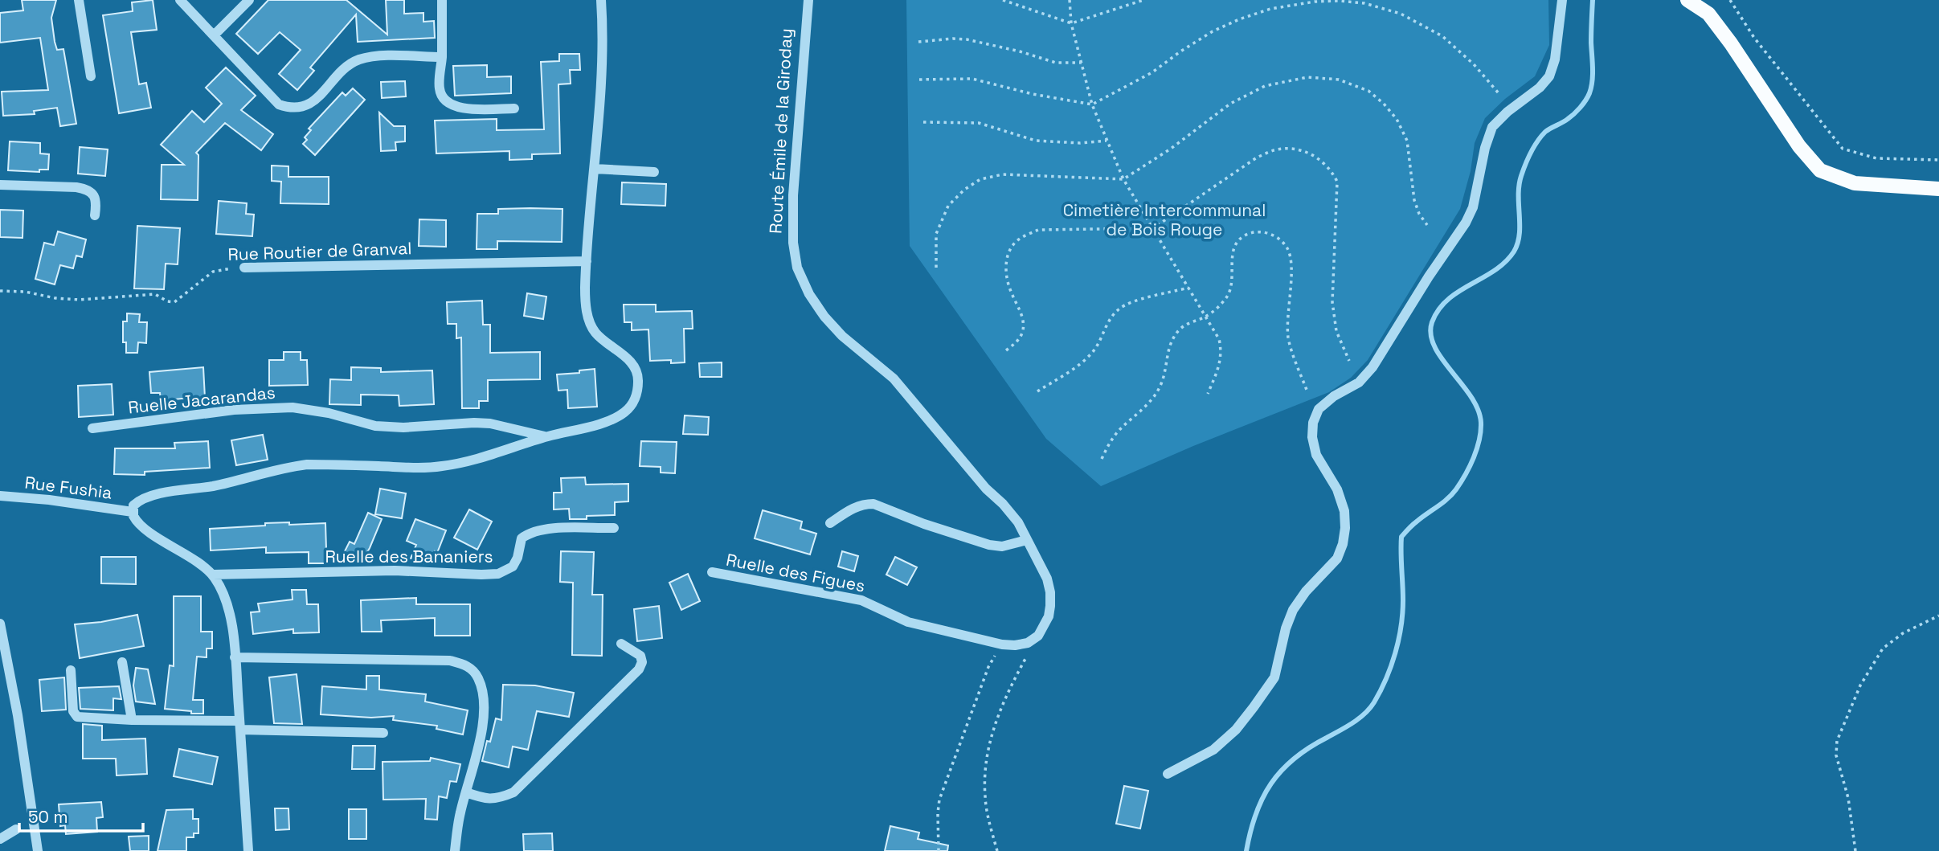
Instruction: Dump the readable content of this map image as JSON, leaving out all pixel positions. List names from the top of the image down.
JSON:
{
  "streets": {
    "street": [
      "Route Émile de la Giroday",
      "Rue Routier de Granval",
      "Ruelle Jacarandas",
      "Rue Fushia",
      "Ruelle des Bananiers",
      "Ruelle des Figues"
    ]
  },
  "parks": ["Cimetière Intercommunal de Bois Rouge"],
  "scale_bar": "50 m"
}
